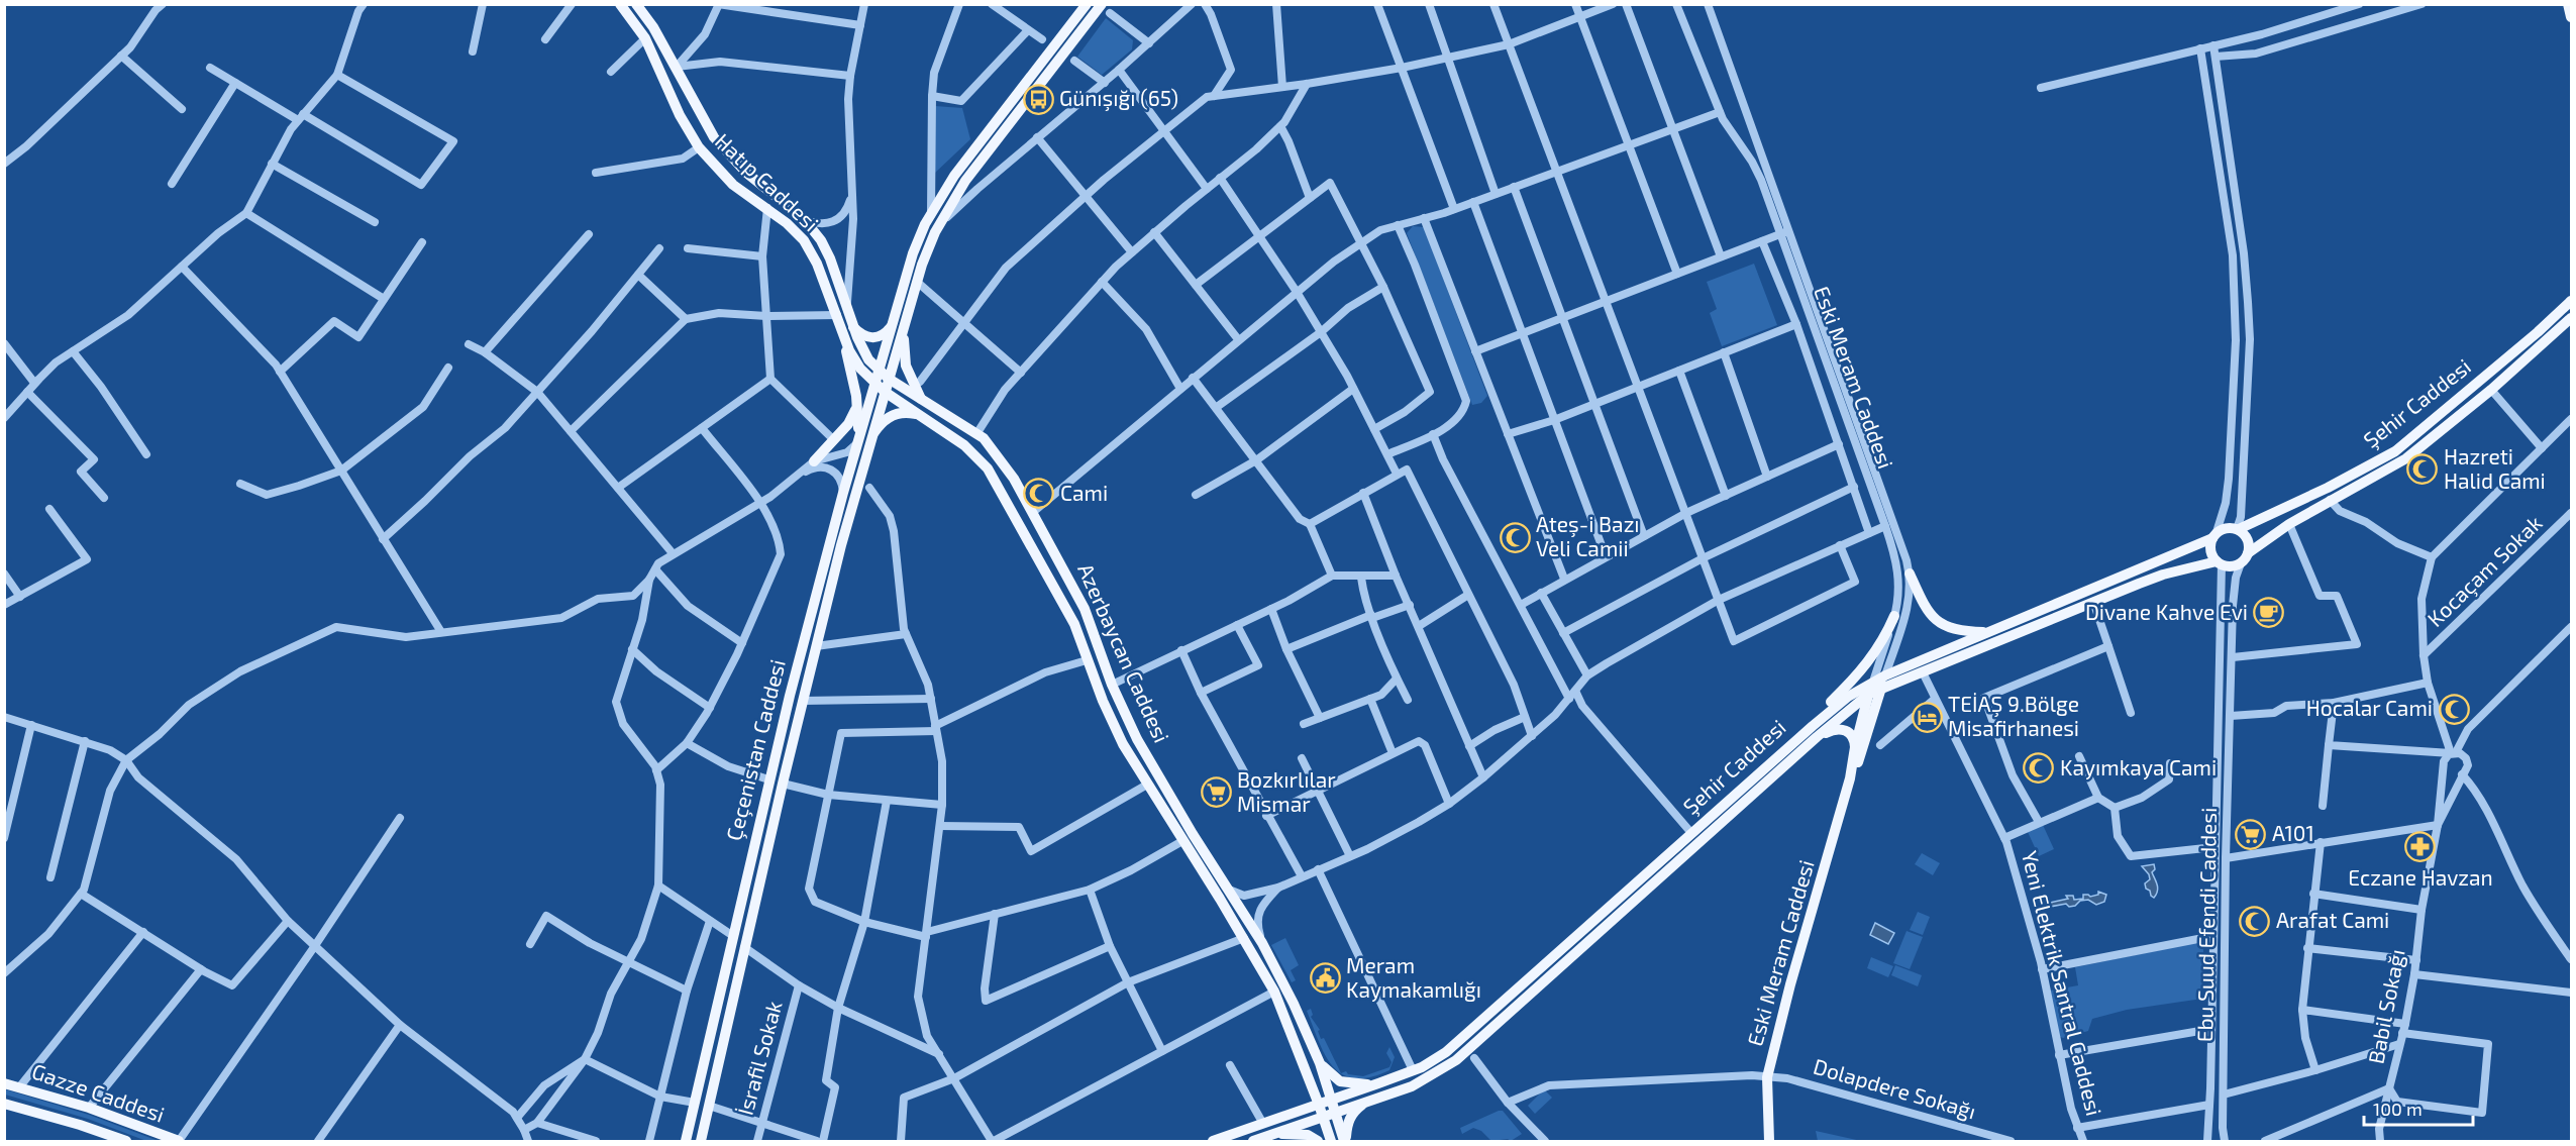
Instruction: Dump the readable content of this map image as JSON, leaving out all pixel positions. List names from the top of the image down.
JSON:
{
  "streets": {
    "main road": [
      "Hatıp Caddesi",
      "Eski Meram Caddesi",
      "Şehir Caddesi",
      "Azerbaycan Caddesi",
      "Çeçenistan Caddesi",
      "Gazze Caddesi"
    ],
    "street": [
      "Kocaçam Sokak",
      "Ebu Suud Efendi Caddesi",
      "Yeni Elektrik Santral Caddesi",
      "Babil Sokağı",
      "İsrafil Sokak",
      "Dolapdere Sokağı"
    ]
  },
  "crossings": [
    ["Hatıp Caddesi", "Azerbaycan Caddesi"],
    ["Eski Meram Caddesi", "Şehir Caddesi"],
    ["Eski Meram Caddesi", "Dolapdere Sokağı"],
    ["Şehir Caddesi", "Azerbaycan Caddesi"],
    ["Şehir Caddesi", "Ebu Suud Efendi Caddesi"],
    ["Şehir Caddesi", "Yeni Elektrik Santral Caddesi"],
    ["Azerbaycan Caddesi", "Çeçenistan Caddesi"]
  ],
  "places": {
    "bus stop": ["Günışığı (65)"],
    "mosque": [
      "Hazreti Halid Cami",
      "Cami",
      "Ateş-i Bazı Veli Camii",
      "Hocalar Cami",
      "Kayımkaya Cami",
      "Arafat Cami"
    ],
    "cafe": ["Divane Kahve Evi"],
    "hotel": ["TEİAŞ 9.Bölge Misafirhanesi"],
    "supermarket": ["Bozkırlılar Mismar", "A101"],
    "pharmacy": ["Eczane Havzan"],
    "public building": ["Meram Kaymakamlığı"]
  },
  "scale_bar": "100 m"
}
